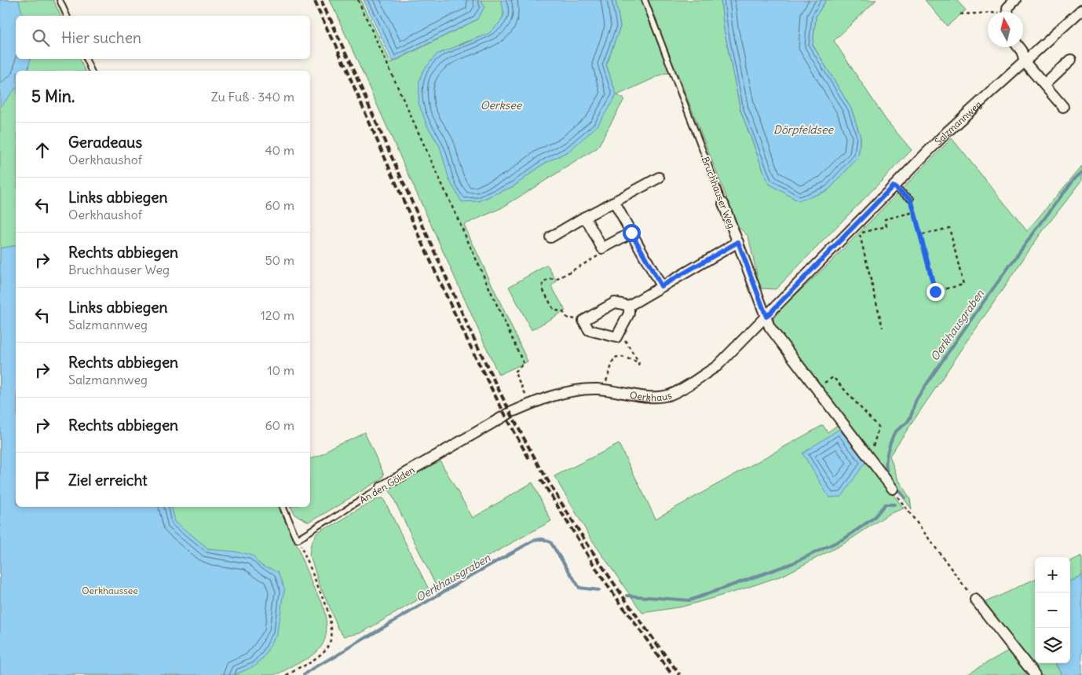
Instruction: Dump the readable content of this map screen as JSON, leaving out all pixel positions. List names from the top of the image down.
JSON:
{
  "streets": {
    "street": [
      "Salzmannweg",
      "Bruchhauser Weg",
      "Oerkhaus",
      "An den Gölden"
    ]
  },
  "crossings": [
    ["Salzmannweg", "Bruchhauser Weg"],
    ["Salzmannweg", "Oerkhaus"],
    ["Bruchhauser Weg", "Oerkhaus"],
    ["Oerkhaus", "An den Gölden"]
  ],
  "water": ["Oerksee", "Dörpfeldsee", "Oerkhausgraben"],
  "parks": ["Oerkhaussee"],
  "north": "top",
  "page": {
    "search": "Hier suchen",
    "heading": ["5 Min.", "Zu Fuß · 340 m"],
    "list": [
      ["Geradeaus", "Oerkhaushof", "40 m"],
      ["Links abbiegen", "Oerkhaushof", "60 m"],
      ["Rechts abbiegen", "Bruchhauser Weg", "50 m"],
      ["Links abbiegen", "Salzmannweg", "120 m"],
      ["Rechts abbiegen", "Salzmannweg", "10 m"],
      ["Rechts abbiegen", "60 m"],
      "Ziel erreicht"
    ],
    "map_buttons": ["+", "−"]
  }
}
